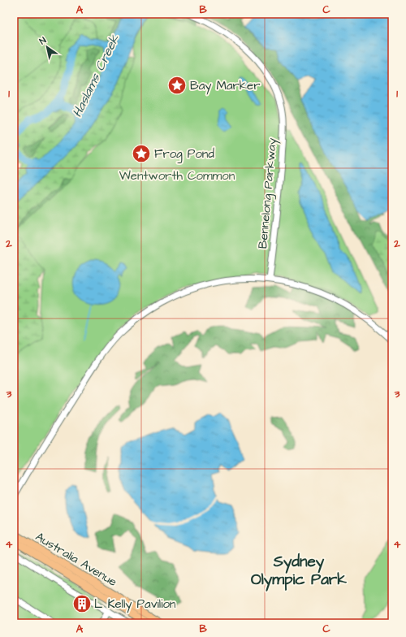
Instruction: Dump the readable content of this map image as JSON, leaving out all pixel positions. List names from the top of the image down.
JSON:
{
  "streets": {
    "main road": ["Australia Avenue"],
    "street": ["Bennelong Parkway"]
  },
  "districts": ["Sydney Olympic Park"],
  "water": ["Haslams Creek"],
  "parks": ["Wentworth Common"],
  "places": {
    "place": ["Bay Marker", "Frog Pond"],
    "building": ["L Kelly Pavilion"]
  },
  "north": "top left",
  "grid": {
    "columns": ["A", "B", "C"],
    "rows": [
      "1",
      "2",
      "3",
      "4"
    ]
  }
}
